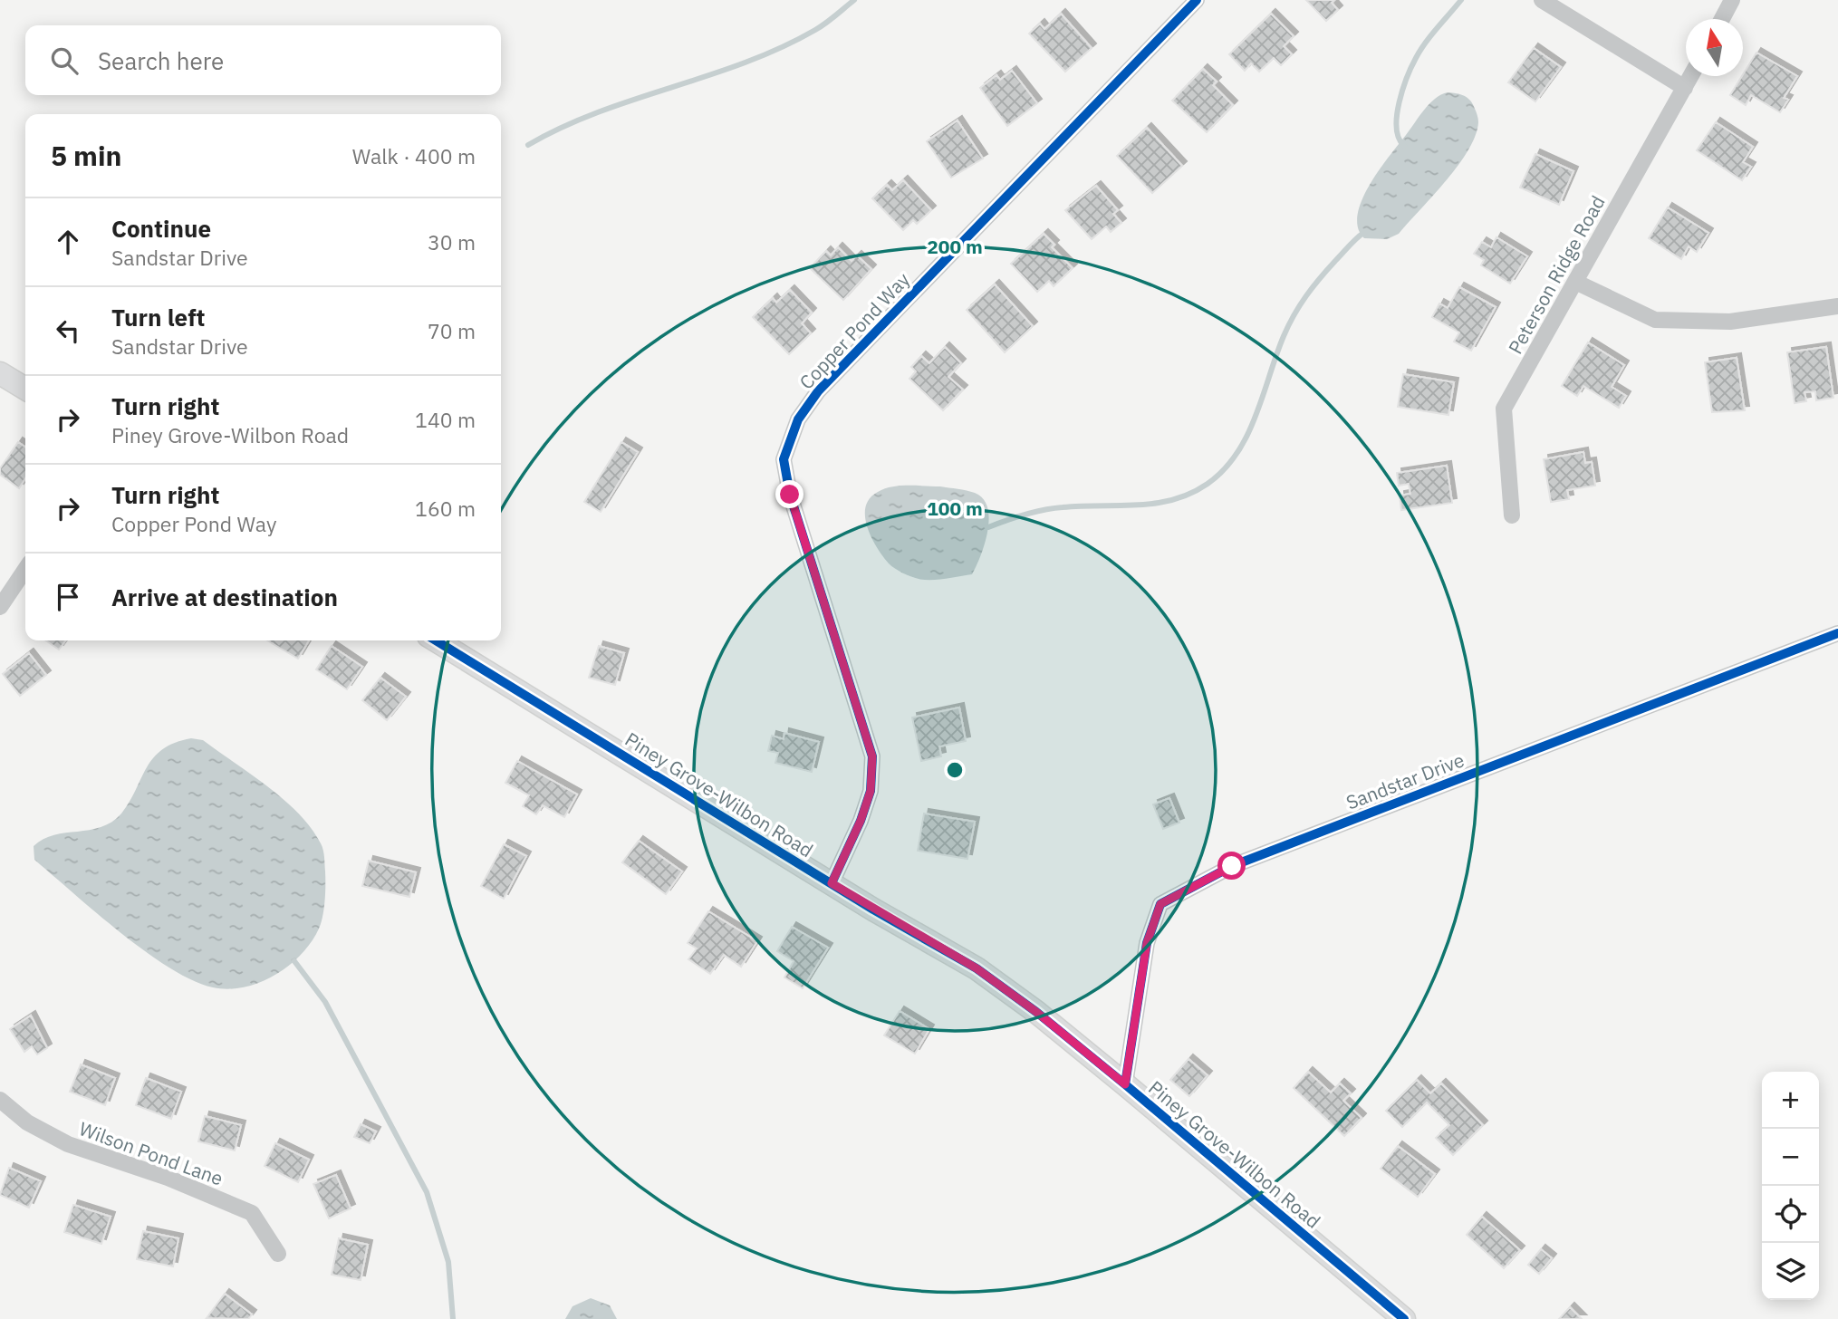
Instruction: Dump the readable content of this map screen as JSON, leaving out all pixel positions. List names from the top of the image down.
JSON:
{
  "streets": {
    "street": [
      "Peterson Ridge Road",
      "Copper Pond Way",
      "Sandstar Drive",
      "Piney Grove-Wilbon Road",
      "Wilson Pond Lane"
    ]
  },
  "crossings": [
    ["Copper Pond Way", "Piney Grove-Wilbon Road"],
    ["Sandstar Drive", "Piney Grove-Wilbon Road"]
  ],
  "north": "top",
  "page": {
    "search": "Search here",
    "heading": ["5 min", "Walk · 400 m"],
    "list": [
      ["Continue", "Sandstar Drive", "30 m"],
      ["Turn left", "Sandstar Drive", "70 m"],
      ["Turn right", "Piney Grove-Wilbon Road", "140 m"],
      ["Turn right", "Copper Pond Way", "160 m"],
      "Arrive at destination"
    ],
    "map_buttons": ["+", "−"]
  },
  "rings": ["200 m", "100 m"]
}
